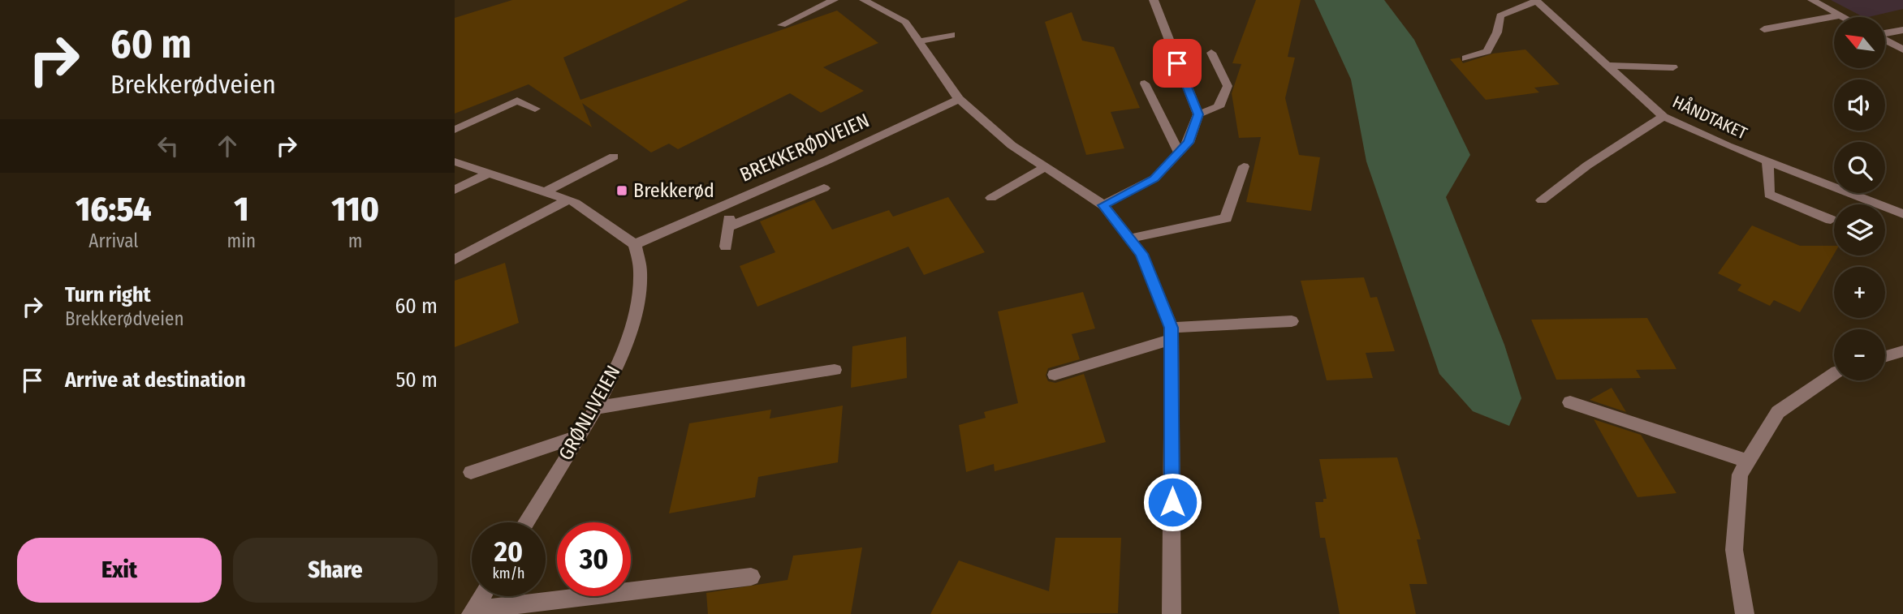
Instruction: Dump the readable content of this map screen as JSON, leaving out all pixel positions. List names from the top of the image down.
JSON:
{
  "streets": {
    "street": ["HÅNDTAKET", "BREKKERØDVEIEN", "GRØNLIVEIEN"]
  },
  "crossings": [
    ["BREKKERØDVEIEN", "GRØNLIVEIEN"]
  ],
  "places": {
    "transit": ["Brekkerød"]
  },
  "north": "top left",
  "page": {
    "turn": ["60 m", "Brekkerødveien"],
    "map_buttons": ["+", "−"],
    "eta": [
      "16:54",
      "Arrival",
      "1",
      "min",
      "110",
      "m"
    ],
    "list": [
      {
        "name": "Turn right",
        "note": "Brekkerødveien",
        "value": "60 m"
      },
      {
        "name": "Arrive at destination",
        "value": "50 m"
      }
    ],
    "speed": "20 km/h",
    "limit": "30",
    "buttons": ["Exit", "Share"]
  }
}
